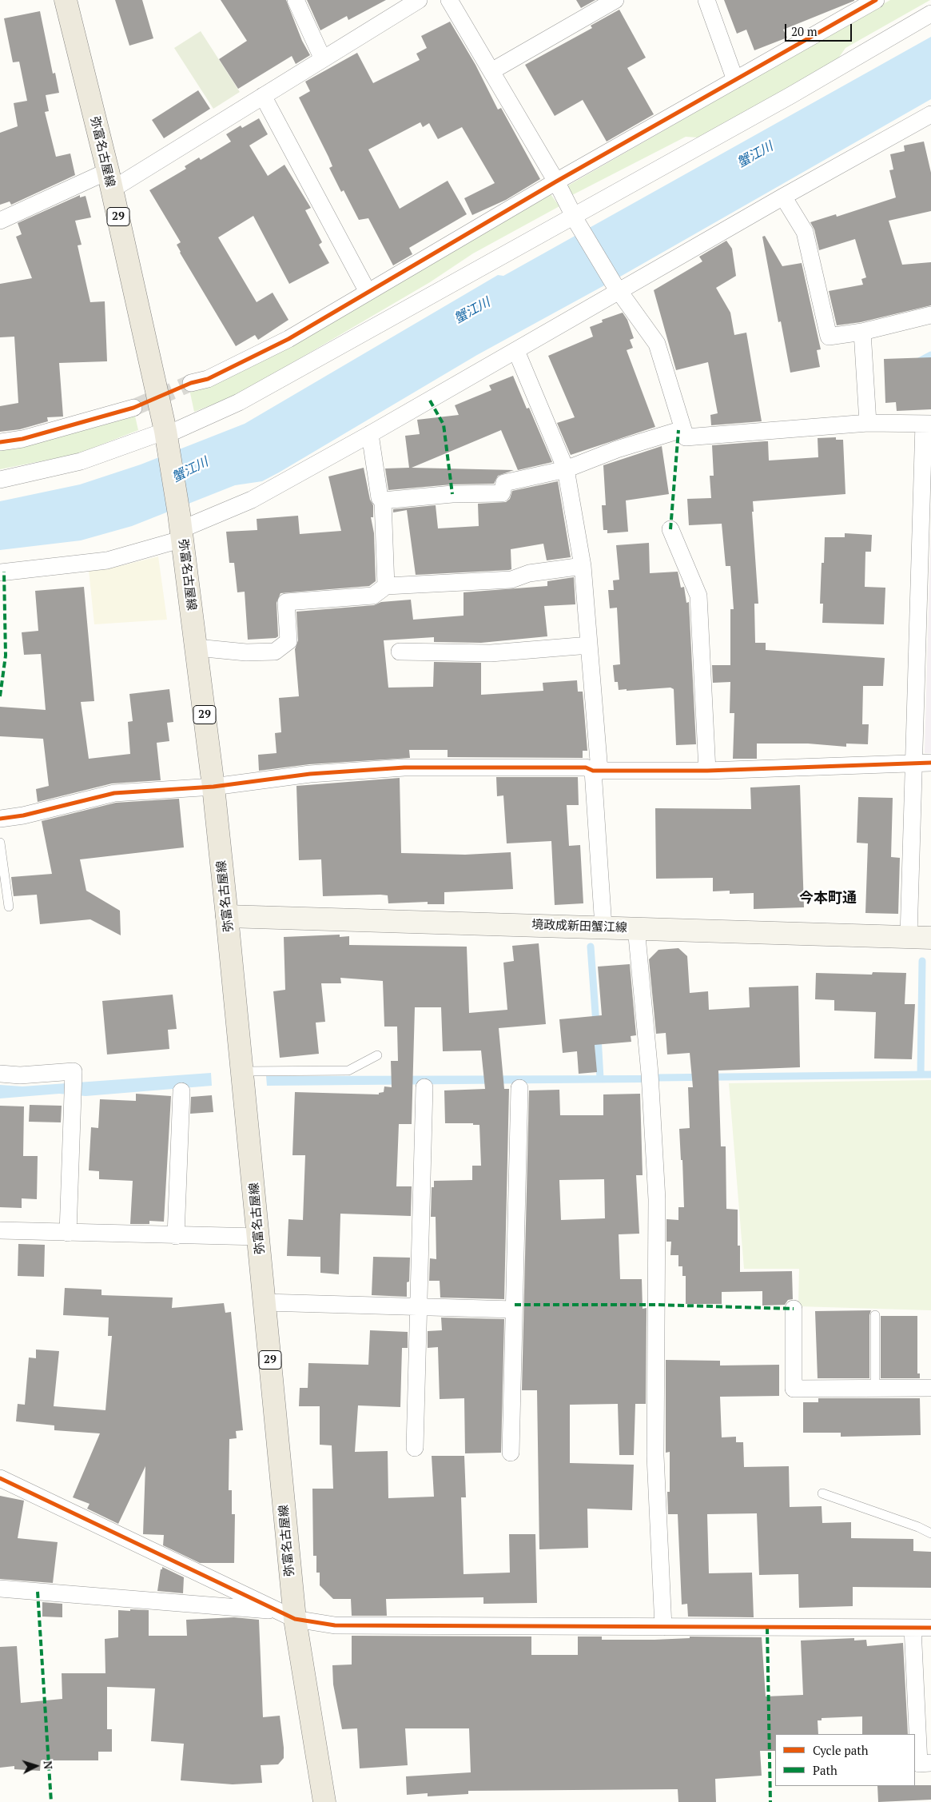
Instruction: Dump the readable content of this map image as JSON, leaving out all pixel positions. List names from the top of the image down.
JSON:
{
  "streets": {
    "main road": ["弥富名古屋線", "29", "境政成新田蟹江線"]
  },
  "crossings": [
    ["弥富名古屋線", "境政成新田蟹江線"]
  ],
  "districts": ["今本町通"],
  "water": ["蟹江川"],
  "legend": ["Cycle path", "Path"],
  "scale_bar": "20 m",
  "north": "right"
}
